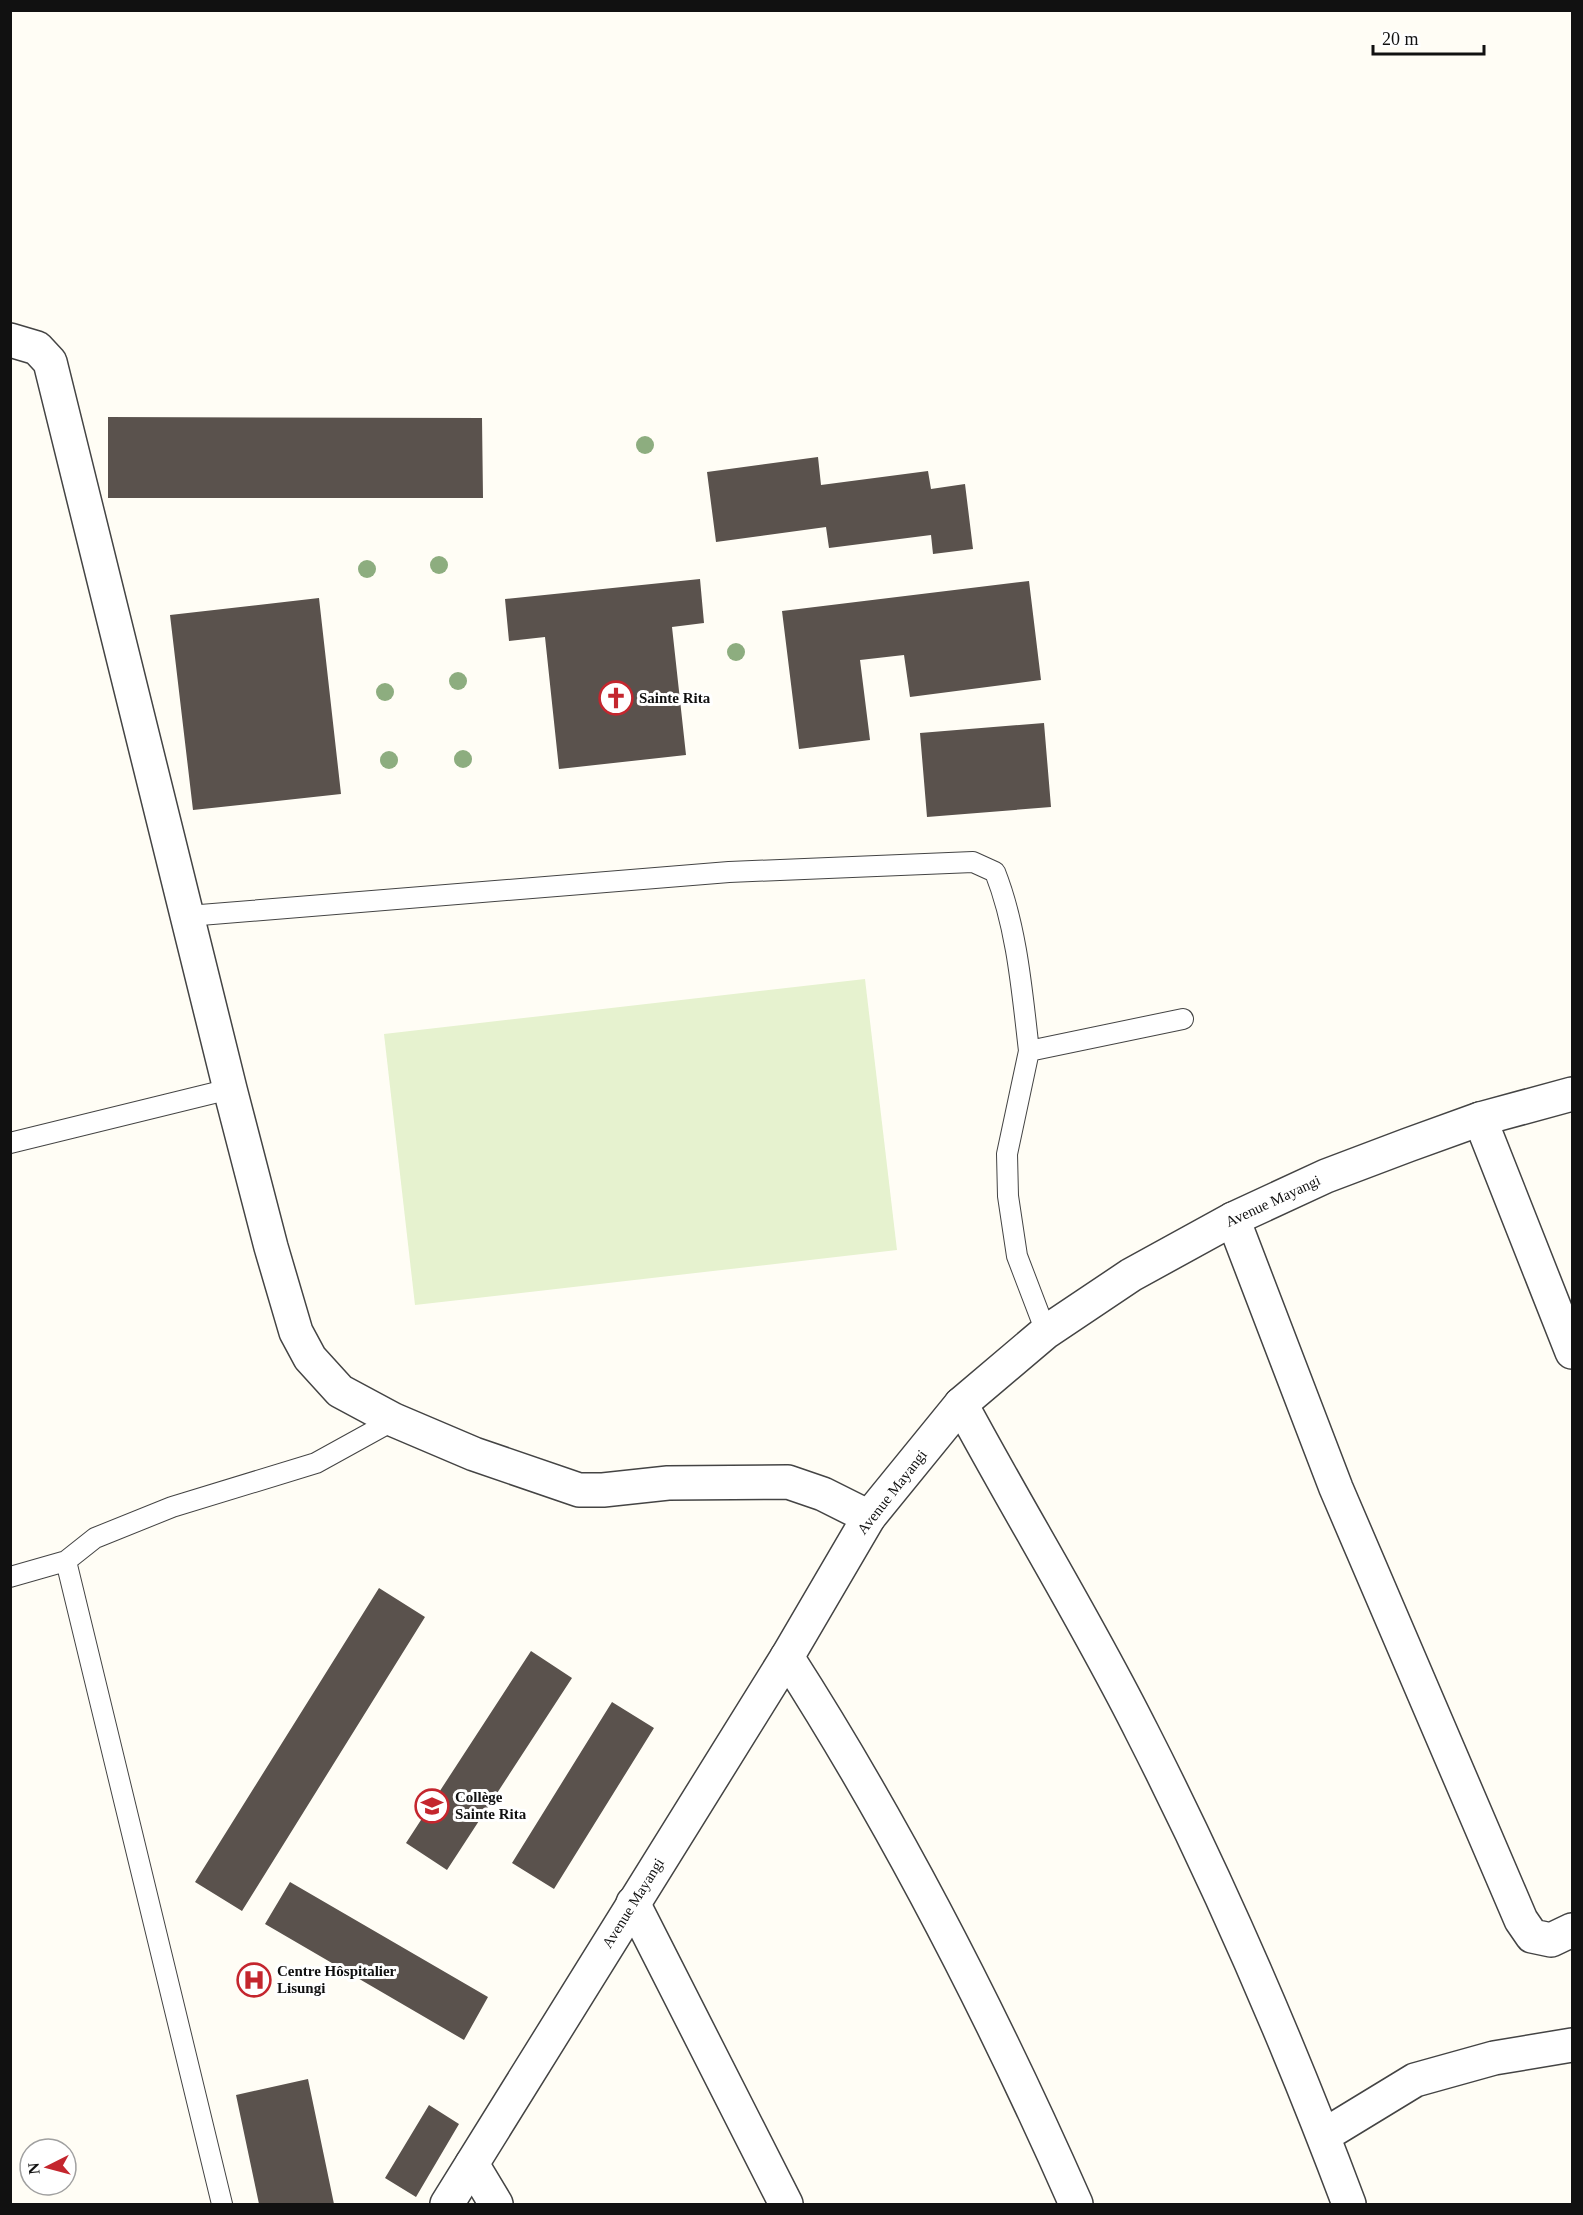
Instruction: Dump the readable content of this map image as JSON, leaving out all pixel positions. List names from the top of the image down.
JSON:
{
  "streets": {
    "street": ["Avenue Mayangi"]
  },
  "places": {
    "church": ["Sainte Rita"],
    "school or university": ["Collège Sainte Rita"],
    "hospital": ["Centre Hôspitalier Lisungi"]
  },
  "scale_bar": "20 m",
  "north": "left"
}
